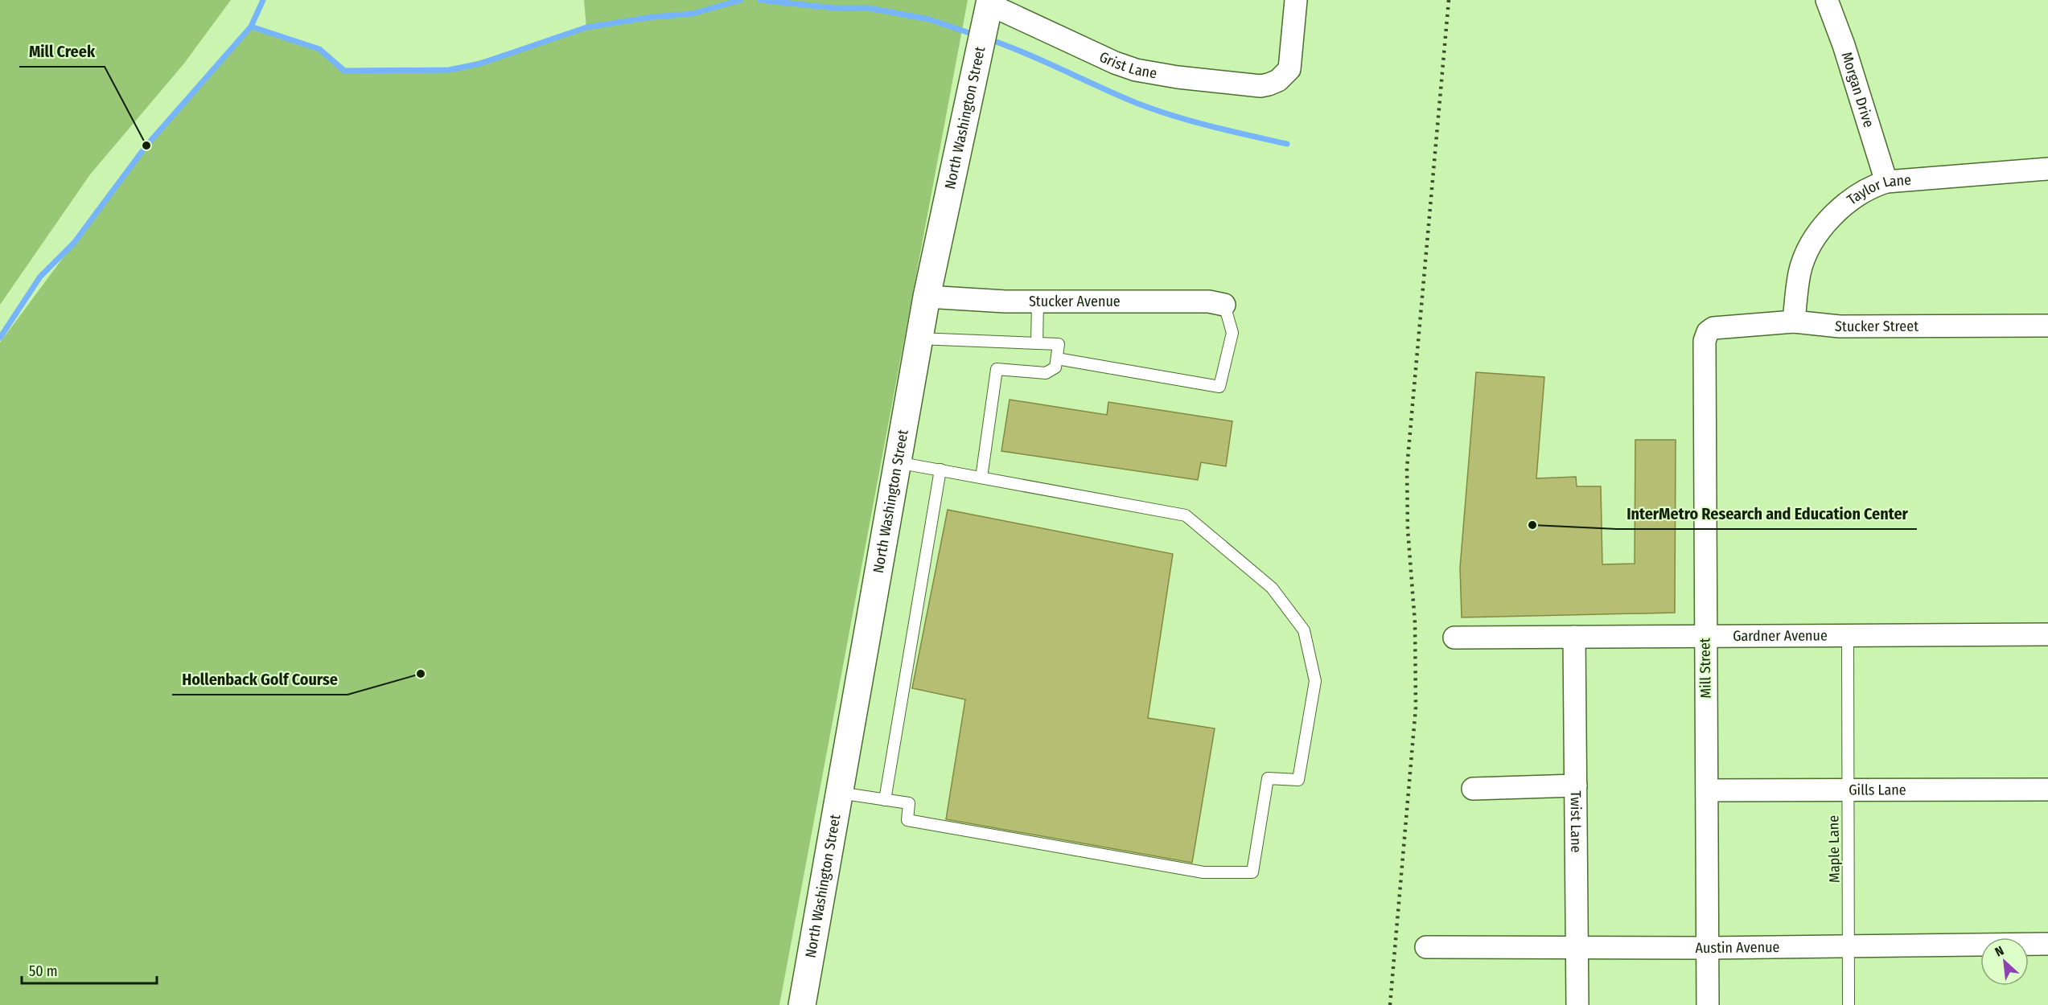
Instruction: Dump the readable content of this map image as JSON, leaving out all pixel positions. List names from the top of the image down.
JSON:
{
  "streets": {
    "street": [
      "Grist Lane",
      "Morgan Drive",
      "North Washington Street",
      "Taylor Lane",
      "Stucker Avenue",
      "Stucker Street",
      "Gardner Avenue",
      "Mill Street",
      "Gills Lane",
      "Twist Lane",
      "Austin Avenue"
    ],
    "lane": ["Maple Lane"]
  },
  "crossings": [
    ["Grist Lane", "North Washington Street"],
    ["Morgan Drive", "Taylor Lane"],
    ["North Washington Street", "Stucker Avenue"],
    ["Taylor Lane", "Stucker Street"],
    ["Stucker Street", "Mill Street"],
    ["Gardner Avenue", "Mill Street"],
    ["Gardner Avenue", "Twist Lane"],
    ["Gardner Avenue", "Maple Lane"],
    ["Mill Street", "Gills Lane"],
    ["Mill Street", "Austin Avenue"],
    ["Gills Lane", "Maple Lane"],
    ["Twist Lane", "Austin Avenue"],
    ["Maple Lane", "Austin Avenue"]
  ],
  "places": ["Mill Creek", "InterMetro Research and Education Center", "Hollenback Golf Course"],
  "scale_bar": "50 m",
  "north": "top left"
}
